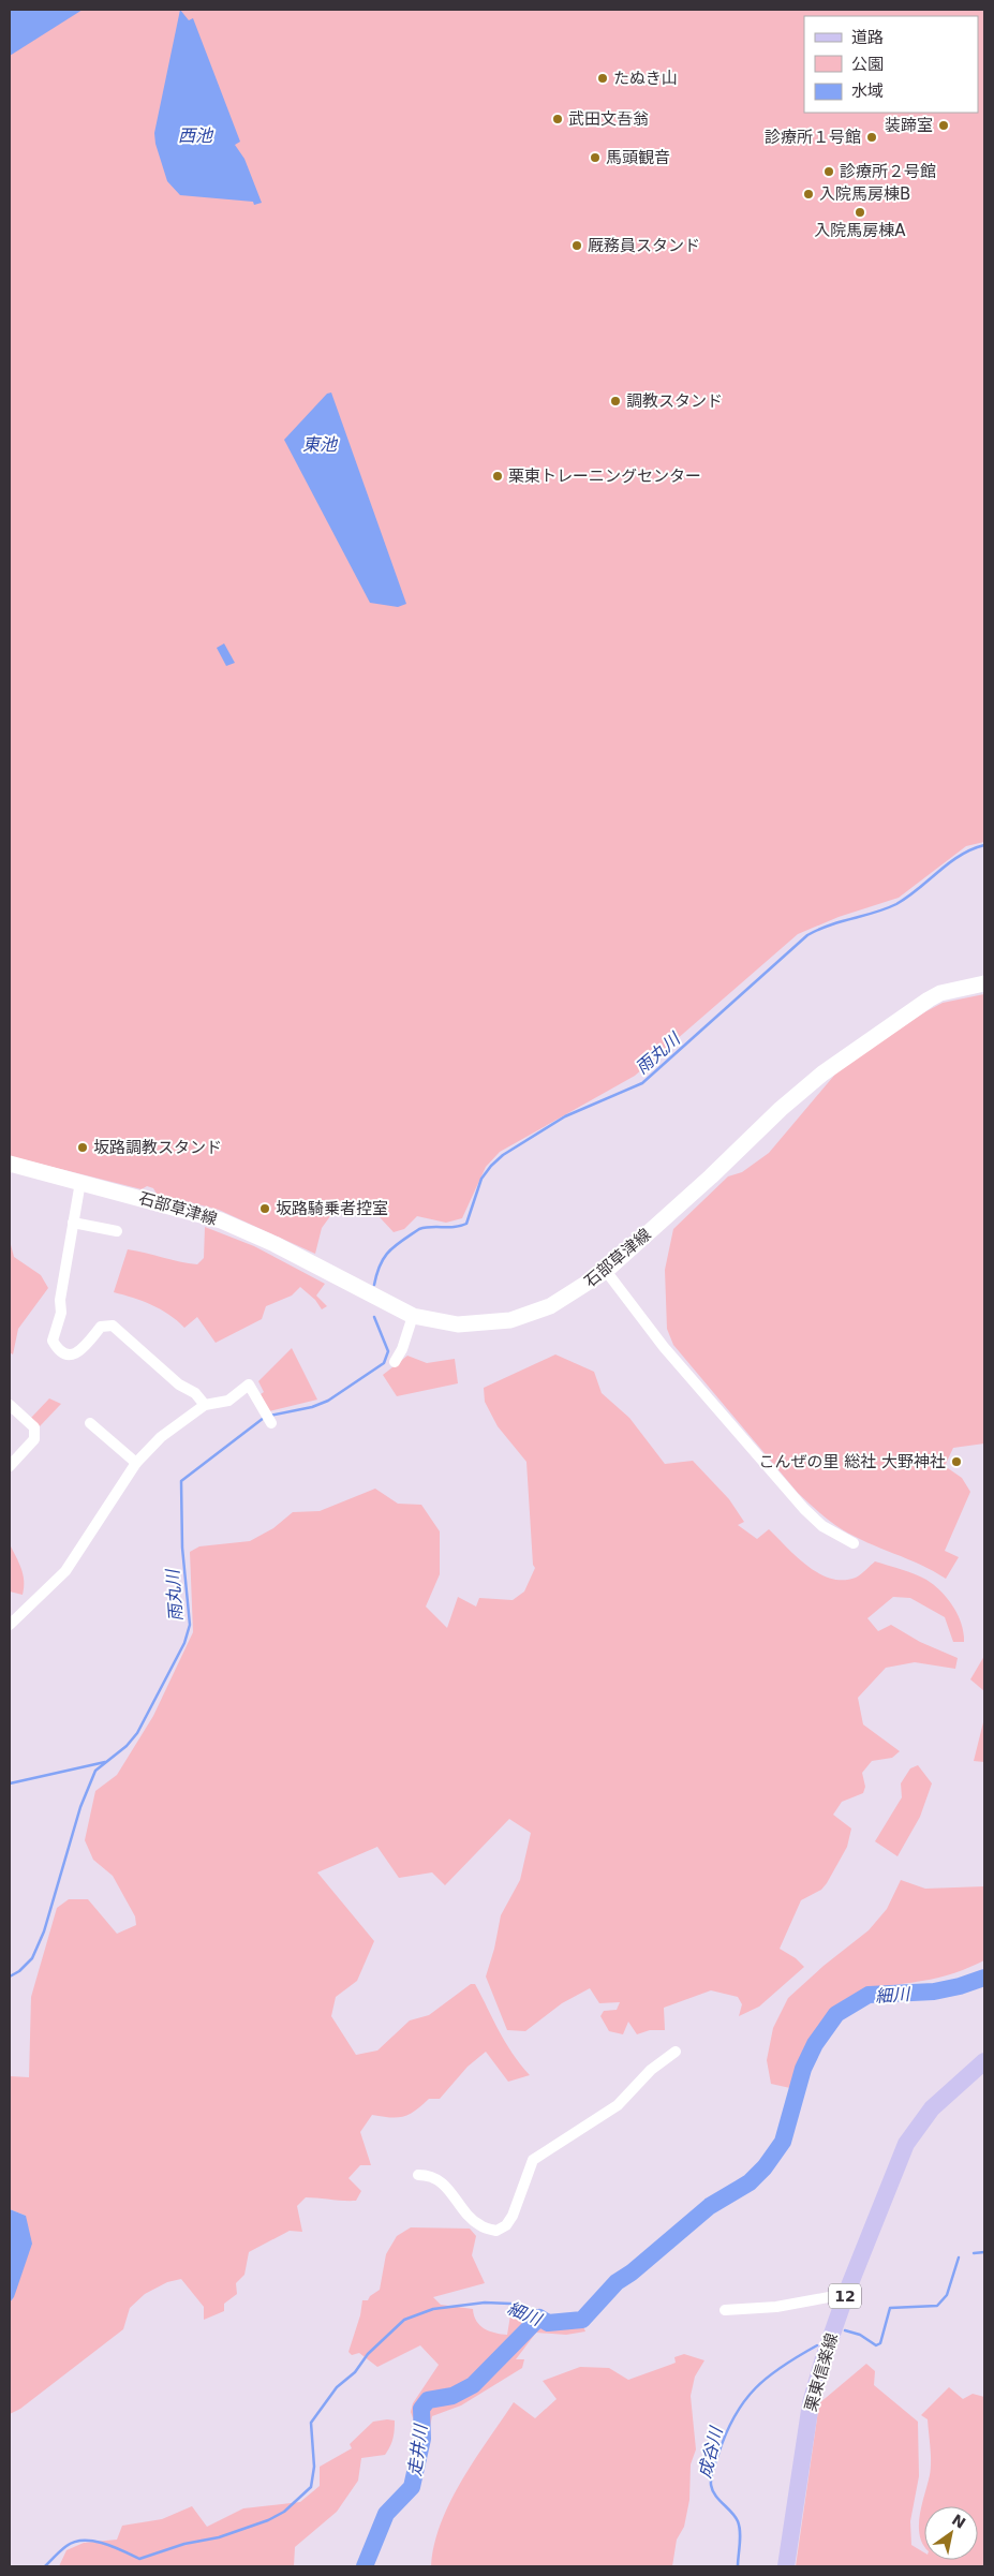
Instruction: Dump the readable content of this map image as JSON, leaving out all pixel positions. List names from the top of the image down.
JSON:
{
  "streets": {
    "main road": ["石部草津線", "12", "栗東信楽線"]
  },
  "water": [
    "西池",
    "東池",
    "雨丸川",
    "細川",
    "走井川",
    "成谷川"
  ],
  "places": [
    "たぬき山",
    "武田文吾翁",
    "装蹄室",
    "診療所１号館",
    "馬頭観音",
    "診療所２号館",
    "入院馬房棟B",
    "入院馬房棟A",
    "厩務員スタンド",
    "調教スタンド",
    "栗東トレーニングセンター",
    "坂路調教スタンド",
    "坂路騎乗者控室",
    "こんぜの里 総社 大野神社"
  ],
  "legend": ["道路", "公園", "水域"],
  "north": "top right"
}
